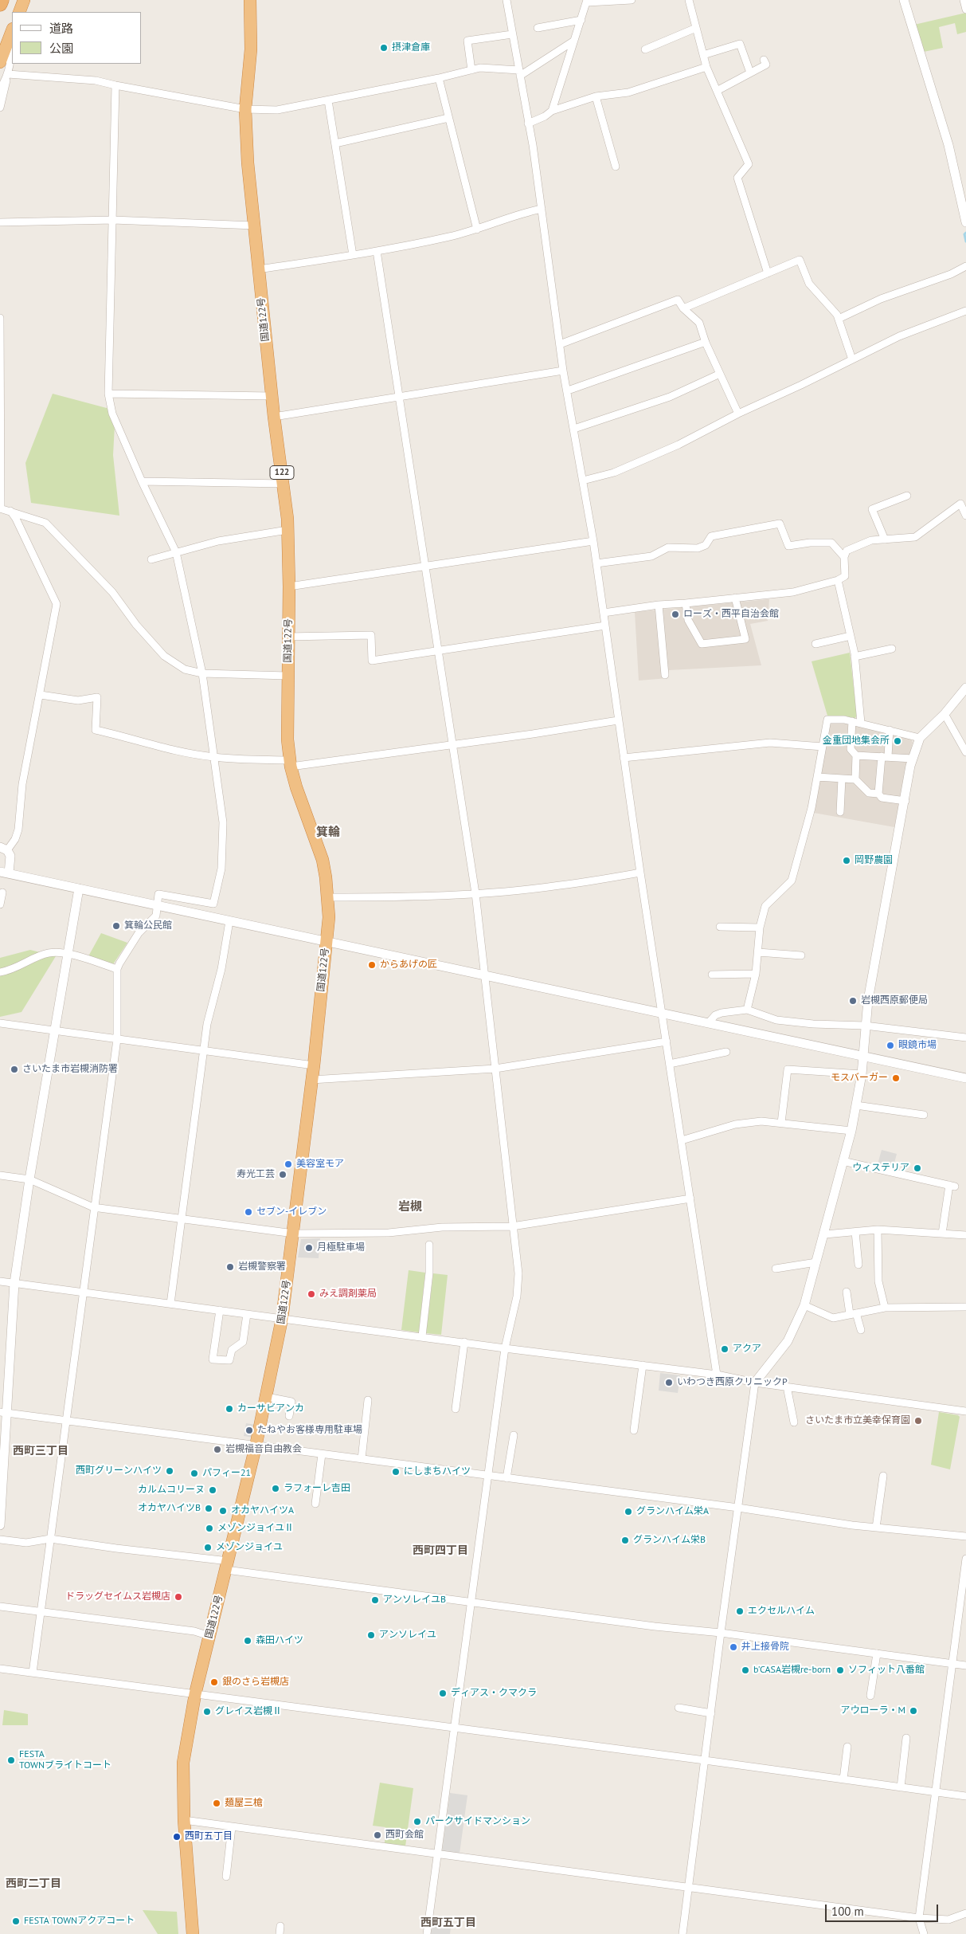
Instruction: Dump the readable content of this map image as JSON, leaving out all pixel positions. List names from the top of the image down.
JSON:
{
  "streets": {
    "highway": ["国道122号", "122"]
  },
  "districts": [
    "箕輪",
    "岩槻",
    "西町三丁目",
    "西町四丁目",
    "西町二丁目",
    "西町五丁目"
  ],
  "places": [
    "摂津倉庫",
    "ローズ・西平自治会館",
    "金重団地集会所",
    "岡野農園",
    "箕輪公民館",
    "からあげの匠",
    "岩槻西原郵便局",
    "眼鏡市場",
    "さいたま市岩槻消防署",
    "モスバーガー",
    "美容室モア",
    "ウィステリア",
    "寿光工芸",
    "セブン-イレブン",
    "月極駐車場",
    "岩槻警察署",
    "みえ調剤薬局",
    "アクア",
    "いわつき西原クリニックP",
    "カーサビアンカ",
    "さいたま市立美幸保育園",
    "たねやお客様専用駐車場",
    "岩槻福音自由教会",
    "西町グリーンハイツ",
    "にしまちハイツ",
    "パフィー21",
    "ラフォーレ吉田",
    "カルムコリーヌ",
    "オカヤハイツB",
    "オカヤハイツA",
    "グランハイム栄A",
    "メゾンジョイユⅡ",
    "グランハイム栄B",
    "メゾンジョイユ",
    "ドラッグセイムス岩槻店",
    "アンソレイユB",
    "エクセルハイム",
    "アンソレイユ",
    "森田ハイツ",
    "井上接骨院",
    "b'CASA岩槻re-born",
    "ソフィット八番館",
    "銀のさら岩槻店",
    "ディアス・クマクラ",
    "アウローラ・M",
    "グレイス岩槻Ⅱ",
    "FESTA TOWNブライトコート",
    "麺屋三槍",
    "パークサイドマンション",
    "西町会館",
    "西町五丁目",
    "FESTA TOWNアクアコート"
  ],
  "legend": ["道路", "公園"],
  "scale_bar": "100 m"
}
